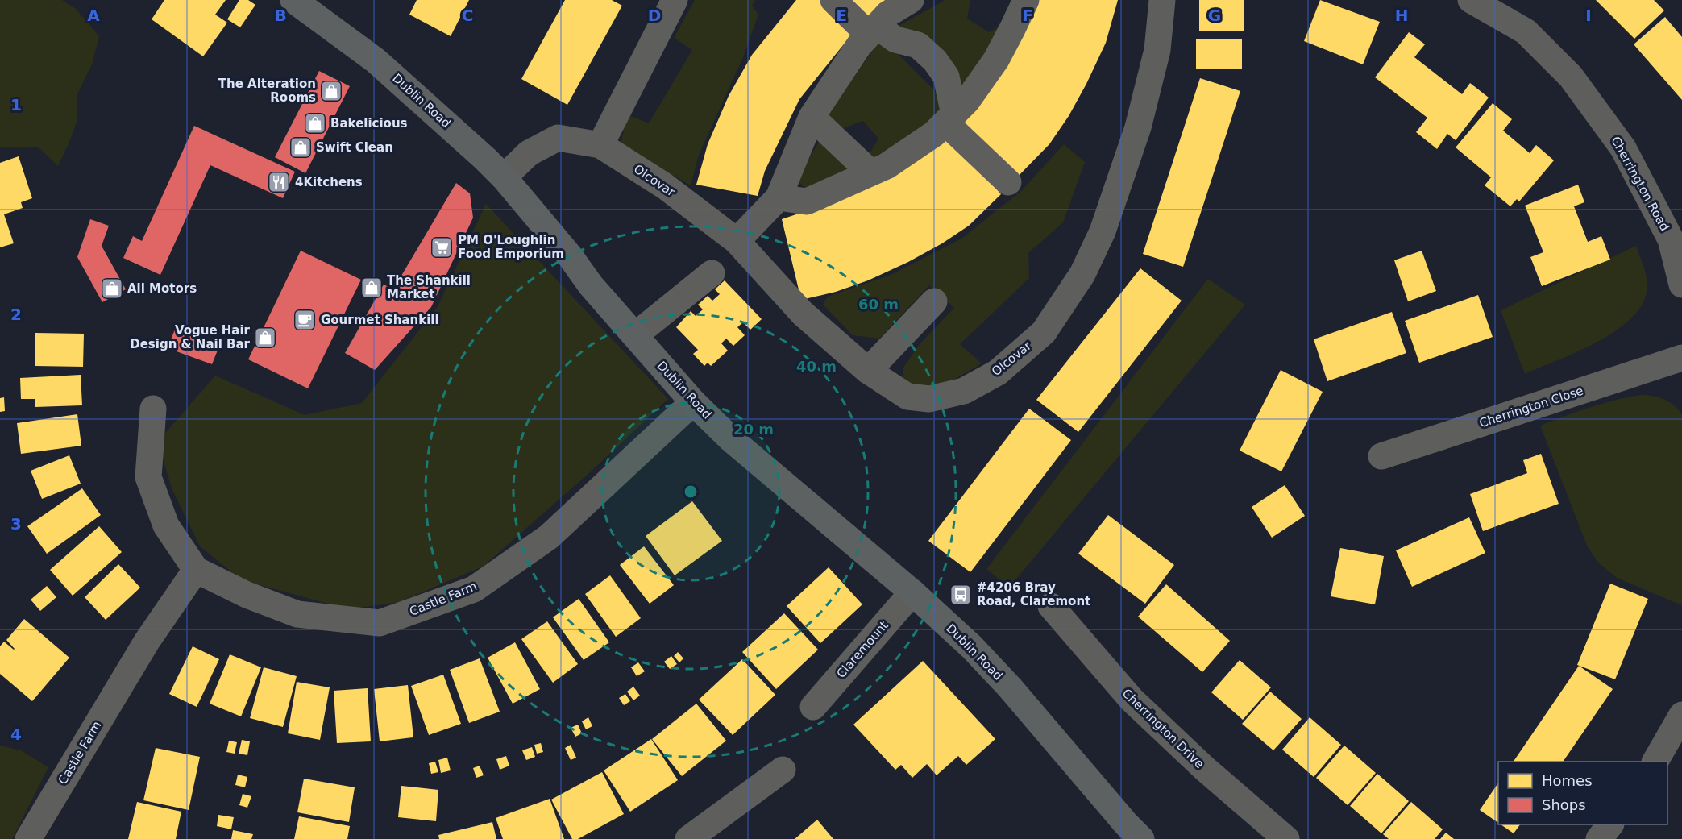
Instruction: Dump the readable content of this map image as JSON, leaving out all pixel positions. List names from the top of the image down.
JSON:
{
  "streets": {
    "main road": ["Dublin Road"],
    "street": [
      "Olcovar",
      "Cherrington Road",
      "Cherrington Close",
      "Castle Farm",
      "Claremount",
      "Cherrington Drive"
    ]
  },
  "crossings": [
    ["Dublin Road", "Olcovar"],
    ["Dublin Road", "Castle Farm"],
    ["Dublin Road", "Claremount"]
  ],
  "places": {
    "shop": [
      "The Alteration Rooms",
      "Bakelicious",
      "Swift Clean",
      "The Shankill Market",
      "All Motors",
      "Vogue Hair Design & Nail Bar"
    ],
    "restaurant": ["4Kitchens"],
    "supermarket": ["PM O'Loughlin Food Emporium"],
    "cafe": ["Gourmet Shankill"],
    "bus stop": ["#4206 Bray Road, Claremont"]
  },
  "legend": ["Homes", "Shops"],
  "grid": {
    "columns": [
      "A",
      "B",
      "C",
      "D",
      "E",
      "F",
      "G",
      "H",
      "I"
    ],
    "rows": [
      "1",
      "2",
      "3",
      "4"
    ]
  },
  "rings": ["60 m", "40 m", "20 m"]
}
